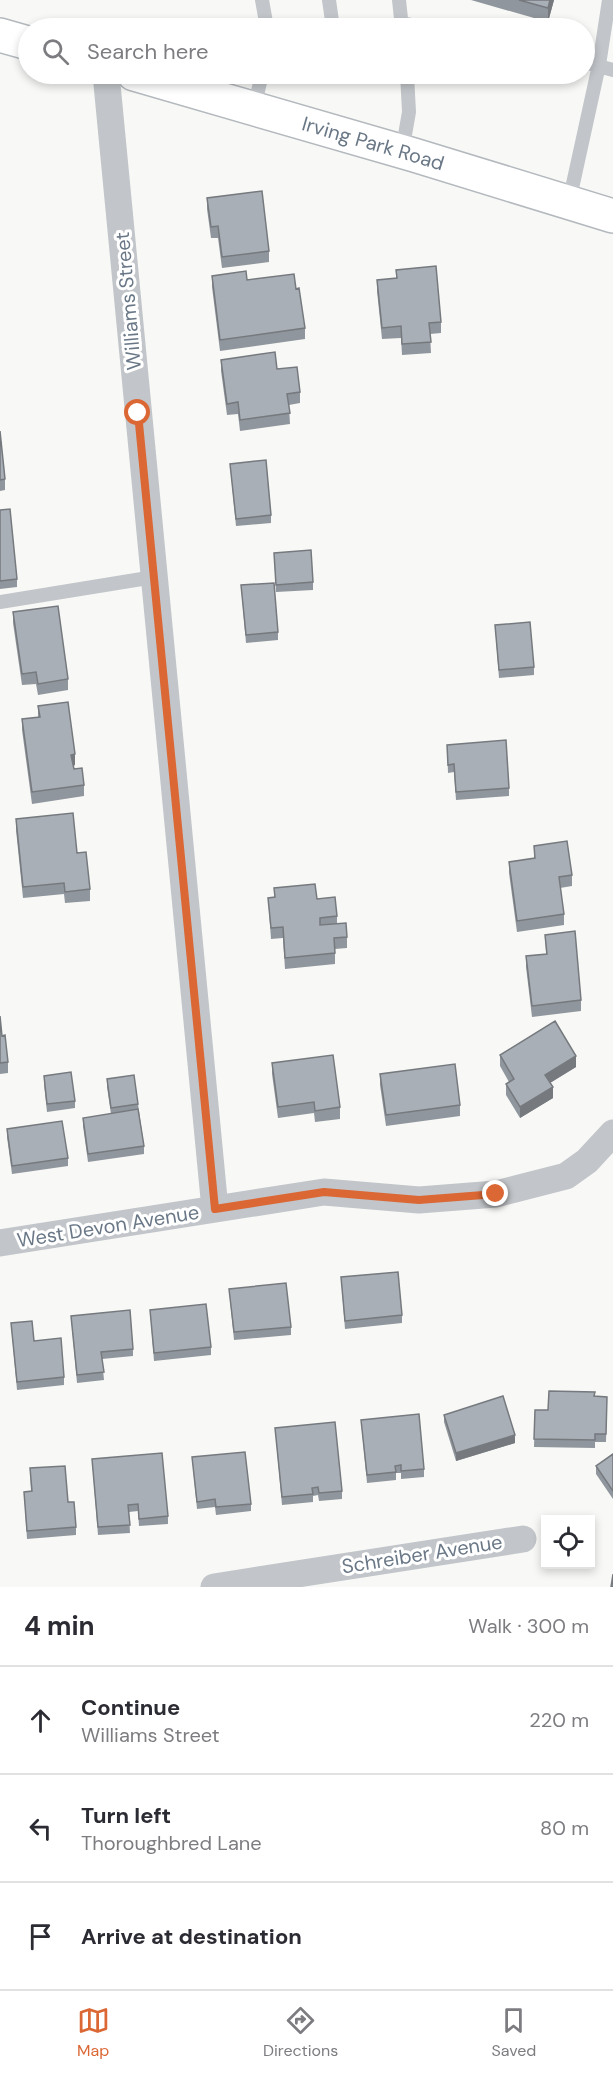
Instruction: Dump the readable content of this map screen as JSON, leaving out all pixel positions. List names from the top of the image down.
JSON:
{
  "streets": {
    "main road": ["Irving Park Road"],
    "street": ["Williams Street", "West Devon Avenue", "Schreiber Avenue"]
  },
  "crossings": [
    ["Williams Street", "West Devon Avenue"]
  ],
  "page": {
    "search": "Search here",
    "heading": ["4 min", "Walk · 300 m"],
    "list": [
      ["Continue", "Williams Street", "220 m"],
      ["Turn left", "Thoroughbred Lane", "80 m"],
      "Arrive at destination"
    ],
    "nav": ["Map", "Directions", "Saved"]
  }
}
